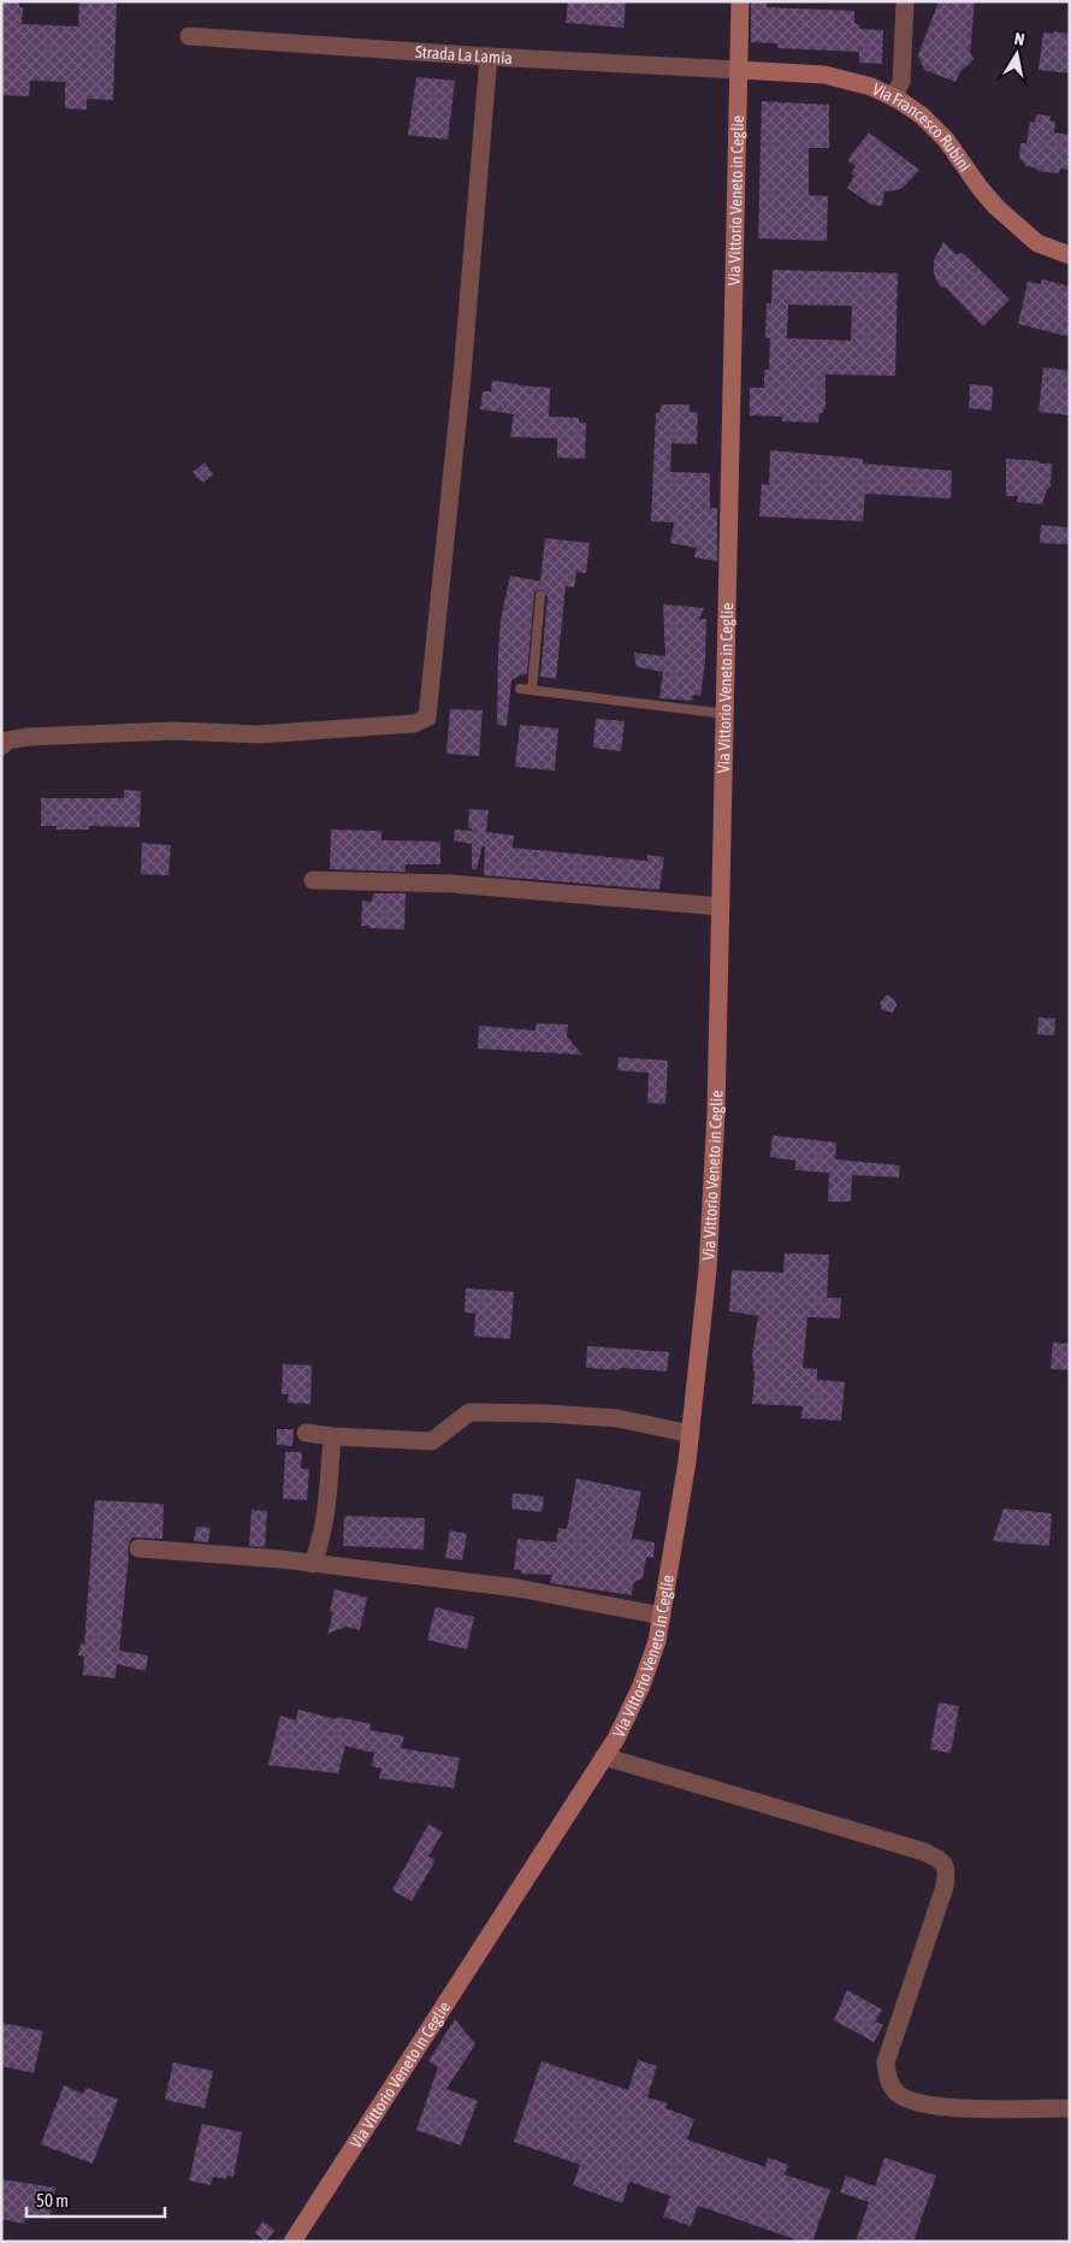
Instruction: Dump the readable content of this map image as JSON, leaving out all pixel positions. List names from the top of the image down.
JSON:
{
  "streets": {
    "main road": ["Via Francesco Rubini", "Via Vittorio Veneto in Ceglie"],
    "street": ["Strada La Lamia"]
  },
  "crossings": [
    ["Strada La Lamia", "Via Francesco Rubini"],
    ["Strada La Lamia", "Via Vittorio Veneto in Ceglie"],
    ["Via Francesco Rubini", "Via Vittorio Veneto in Ceglie"]
  ],
  "scale_bar": "50 m",
  "north": "top"
}
